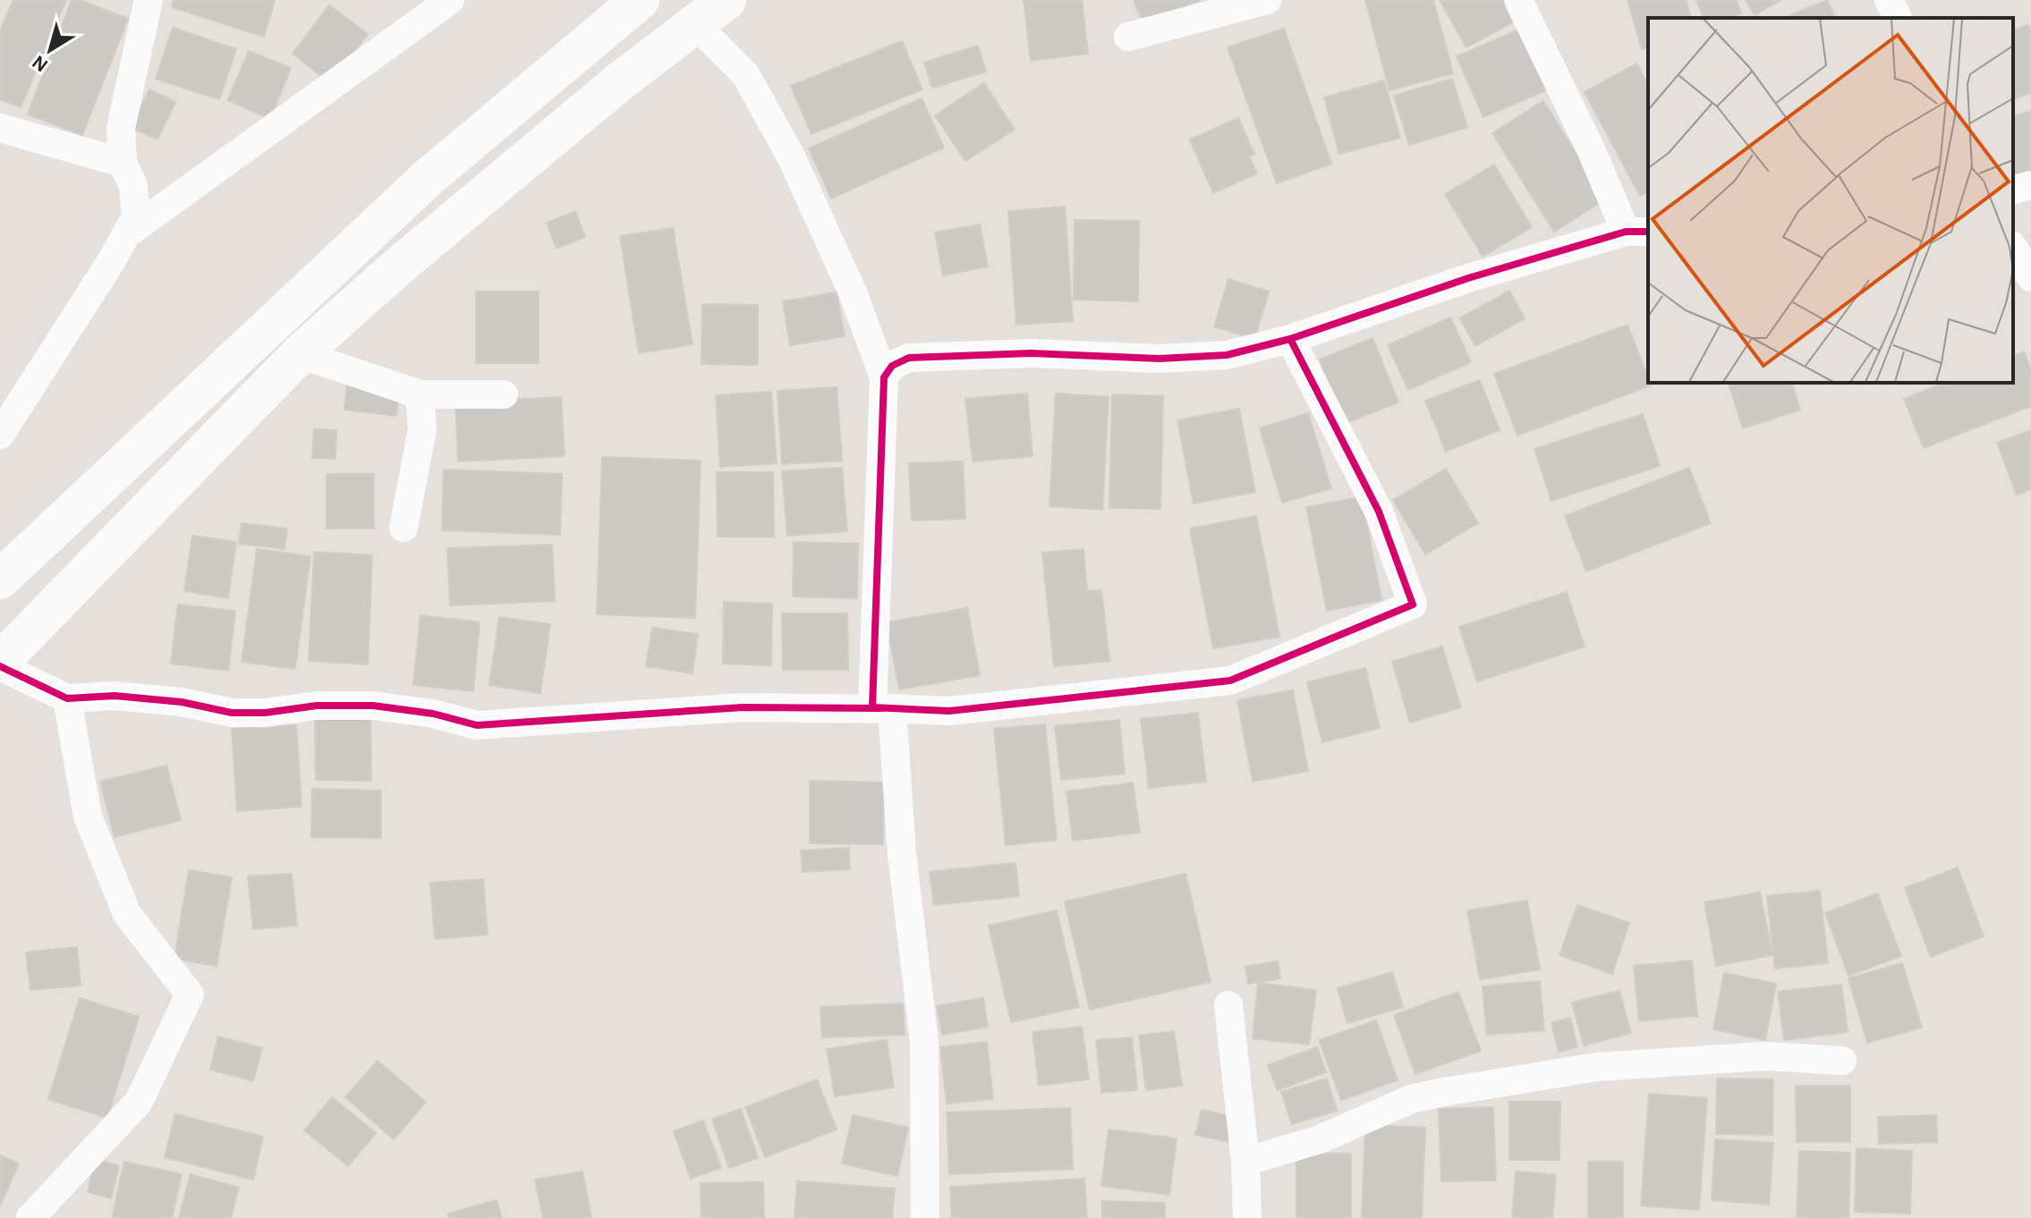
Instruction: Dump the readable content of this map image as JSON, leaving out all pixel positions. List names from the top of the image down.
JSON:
{
  "north": "bottom left"
}
